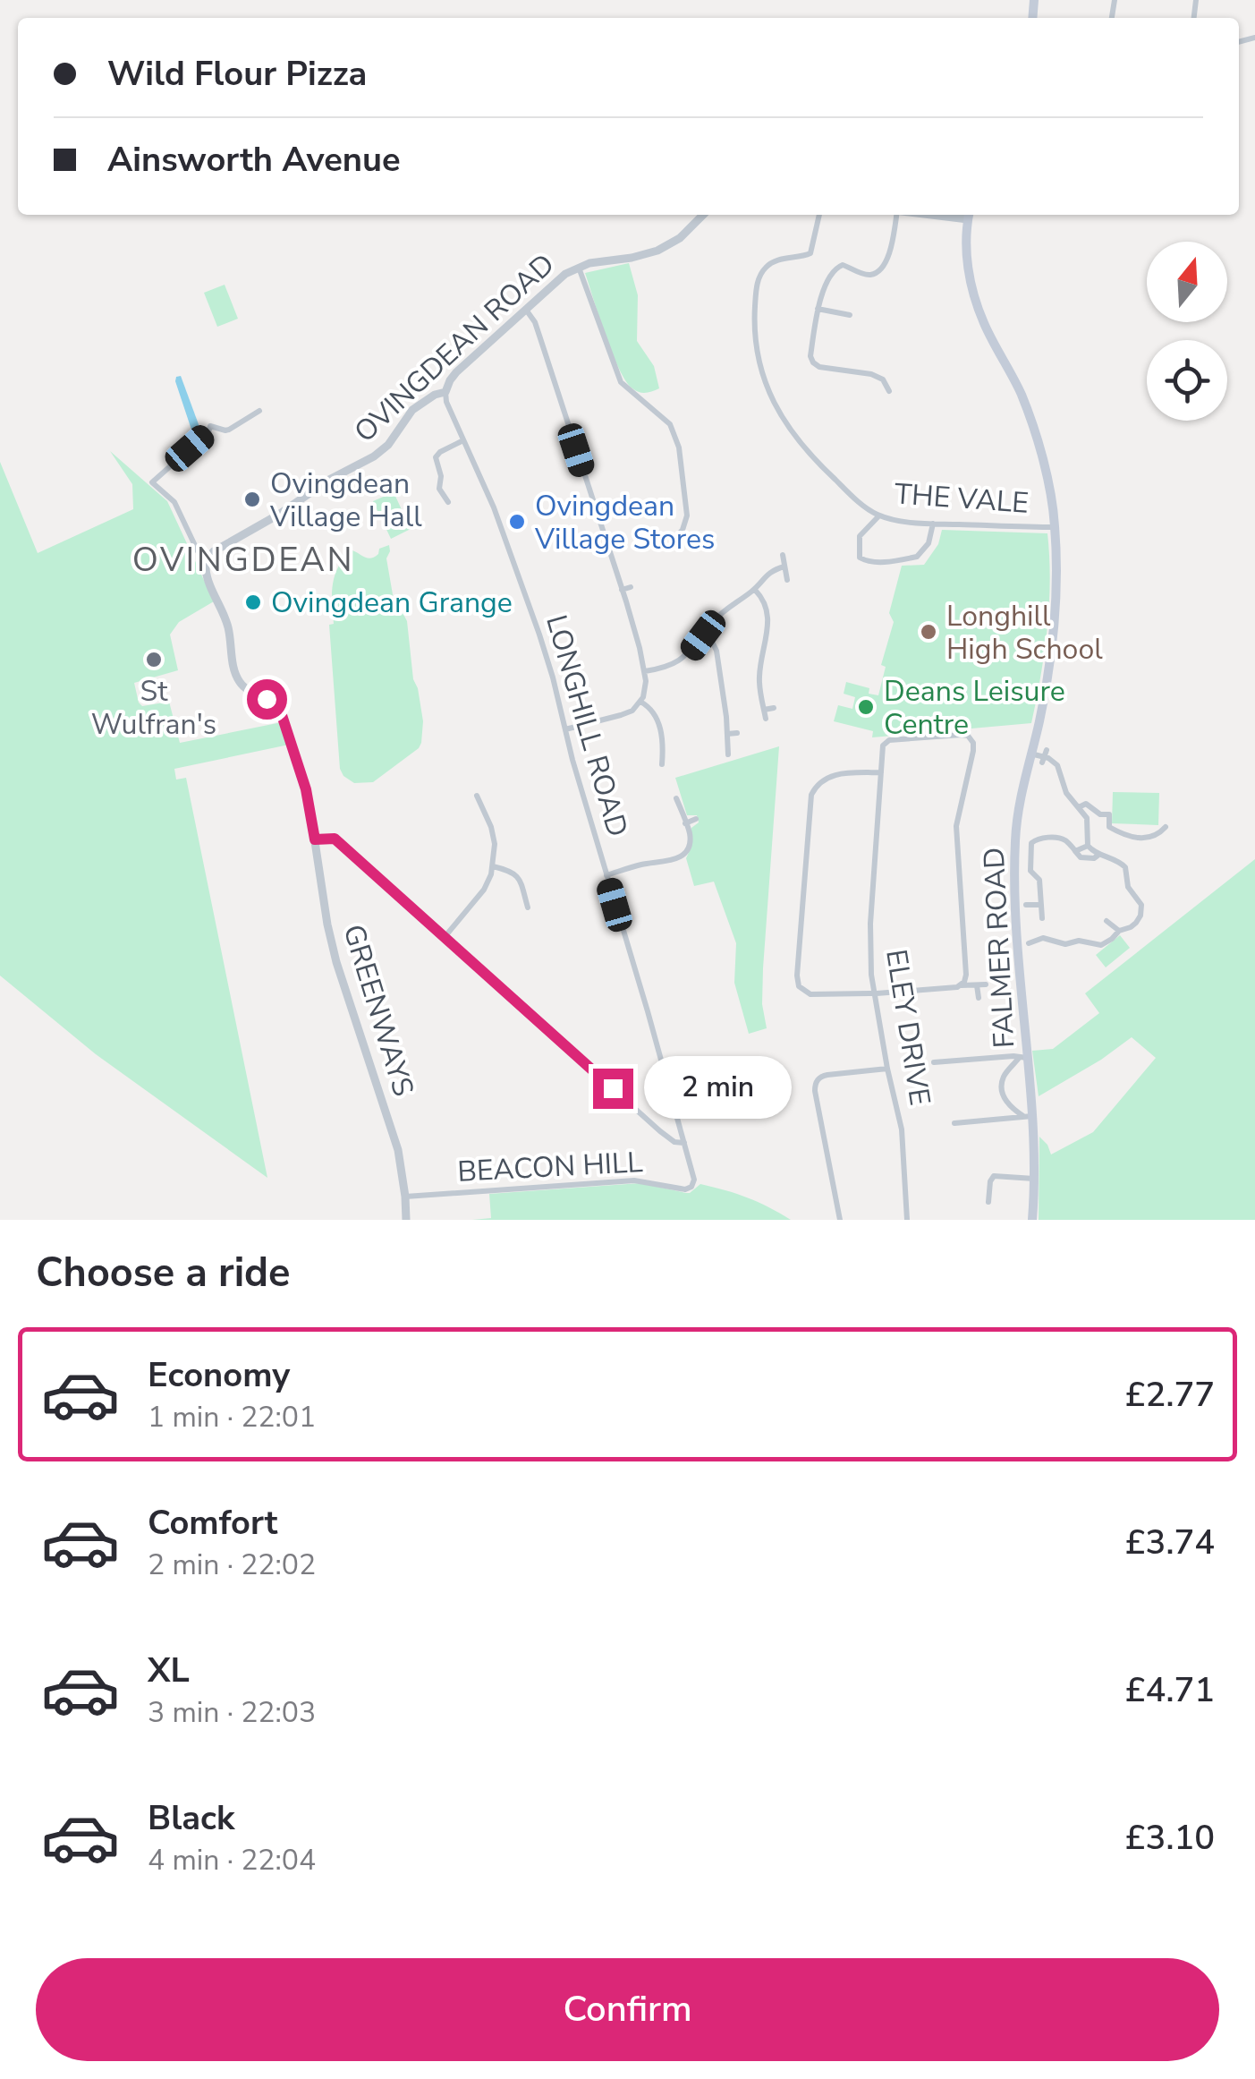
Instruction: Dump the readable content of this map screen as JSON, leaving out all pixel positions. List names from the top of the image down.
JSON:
{
  "streets": {
    "main road": ["FALMER ROAD"],
    "street": [
      "OVINGDEAN ROAD",
      "THE VALE",
      "LONGHILL ROAD",
      "GREENWAYS",
      "ELEY DRIVE",
      "BEACON HILL"
    ]
  },
  "crossings": [
    ["OVINGDEAN ROAD", "LONGHILL ROAD"],
    ["OVINGDEAN ROAD", "GREENWAYS"],
    ["THE VALE", "FALMER ROAD"],
    ["LONGHILL ROAD", "BEACON HILL"],
    ["GREENWAYS", "BEACON HILL"]
  ],
  "districts": ["OVINGDEAN"],
  "places": [
    "Ovingdean Village Hall",
    "Ovingdean Village Stores",
    "Ovingdean Grange",
    "Longhill High School",
    "St Wulfran's",
    "Deans Leisure Centre"
  ],
  "north": "top",
  "page": {
    "banner": ["Wild Flour Pizza", "Ainsworth Avenue"],
    "bubble": "2 min",
    "heading": "Choose a ride",
    "list": [
      {
        "name": "Economy",
        "note": "1 min · 22:01",
        "value": "£2.77"
      },
      {
        "name": "Comfort",
        "note": "2 min · 22:02",
        "value": "£3.74"
      },
      {
        "name": "XL",
        "note": "3 min · 22:03",
        "value": "£4.71"
      },
      {
        "name": "Black",
        "note": "4 min · 22:04",
        "value": "£3.10"
      }
    ],
    "buttons": "Confirm"
  }
}
